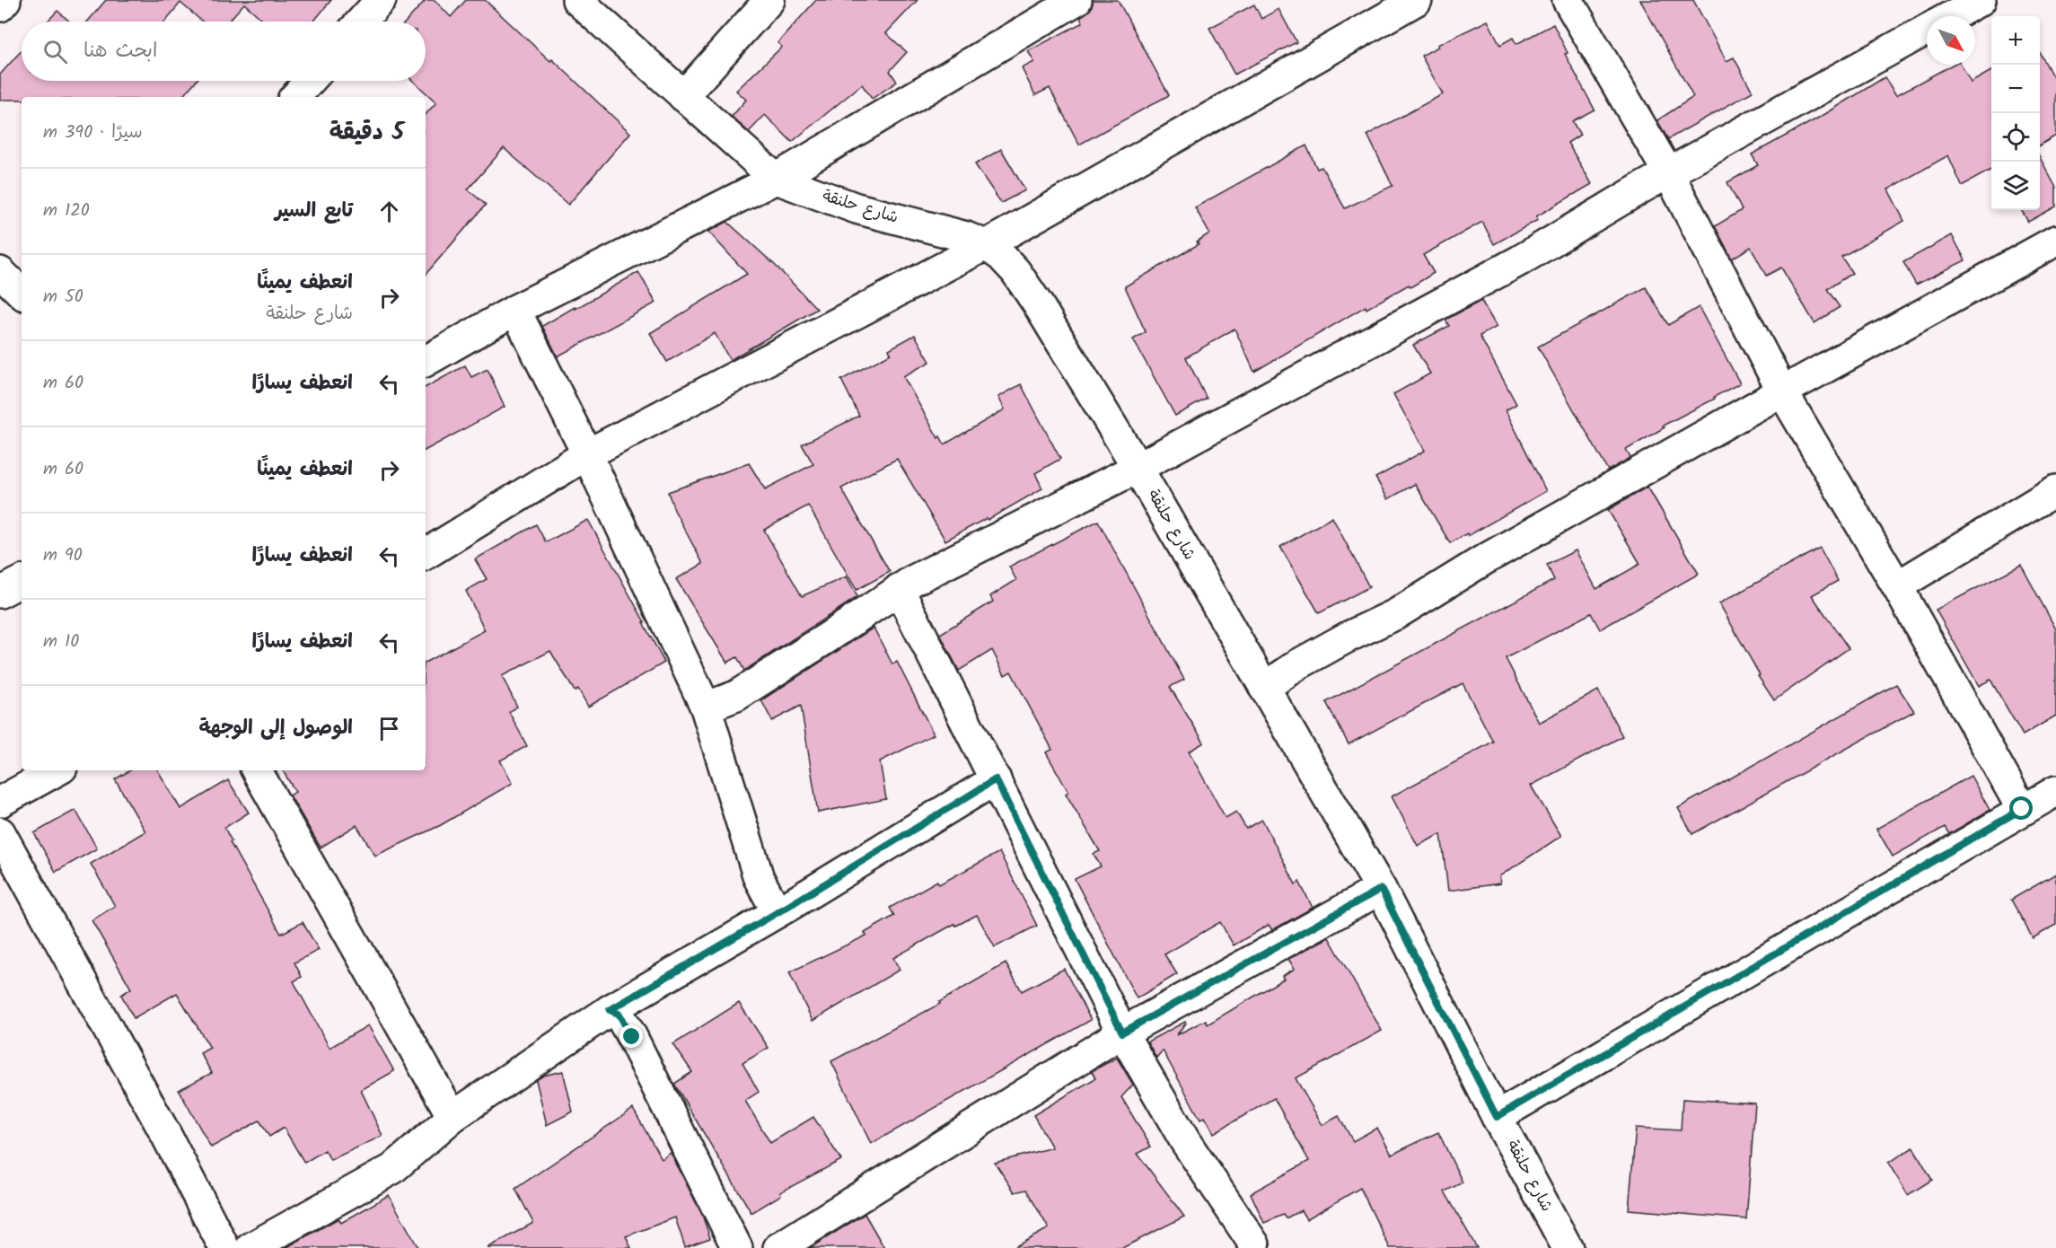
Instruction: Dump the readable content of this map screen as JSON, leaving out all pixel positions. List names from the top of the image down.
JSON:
{
  "streets": {
    "street": ["شارع حلنقة"]
  },
  "north": "bottom right",
  "page": {
    "map_buttons": ["+", "−"],
    "search": "ابحث هنا",
    "heading": ["5 دقيقة", "سيرًا · 390 m"],
    "list": [
      ["تابع السير", "120 m"],
      ["انعطف يمينًا", "شارع حلنقة", "50 m"],
      ["انعطف يسارًا", "60 m"],
      ["انعطف يمينًا", "60 m"],
      ["انعطف يسارًا", "90 m"],
      ["انعطف يسارًا", "10 m"],
      "الوصول إلى الوجهة"
    ]
  }
}
